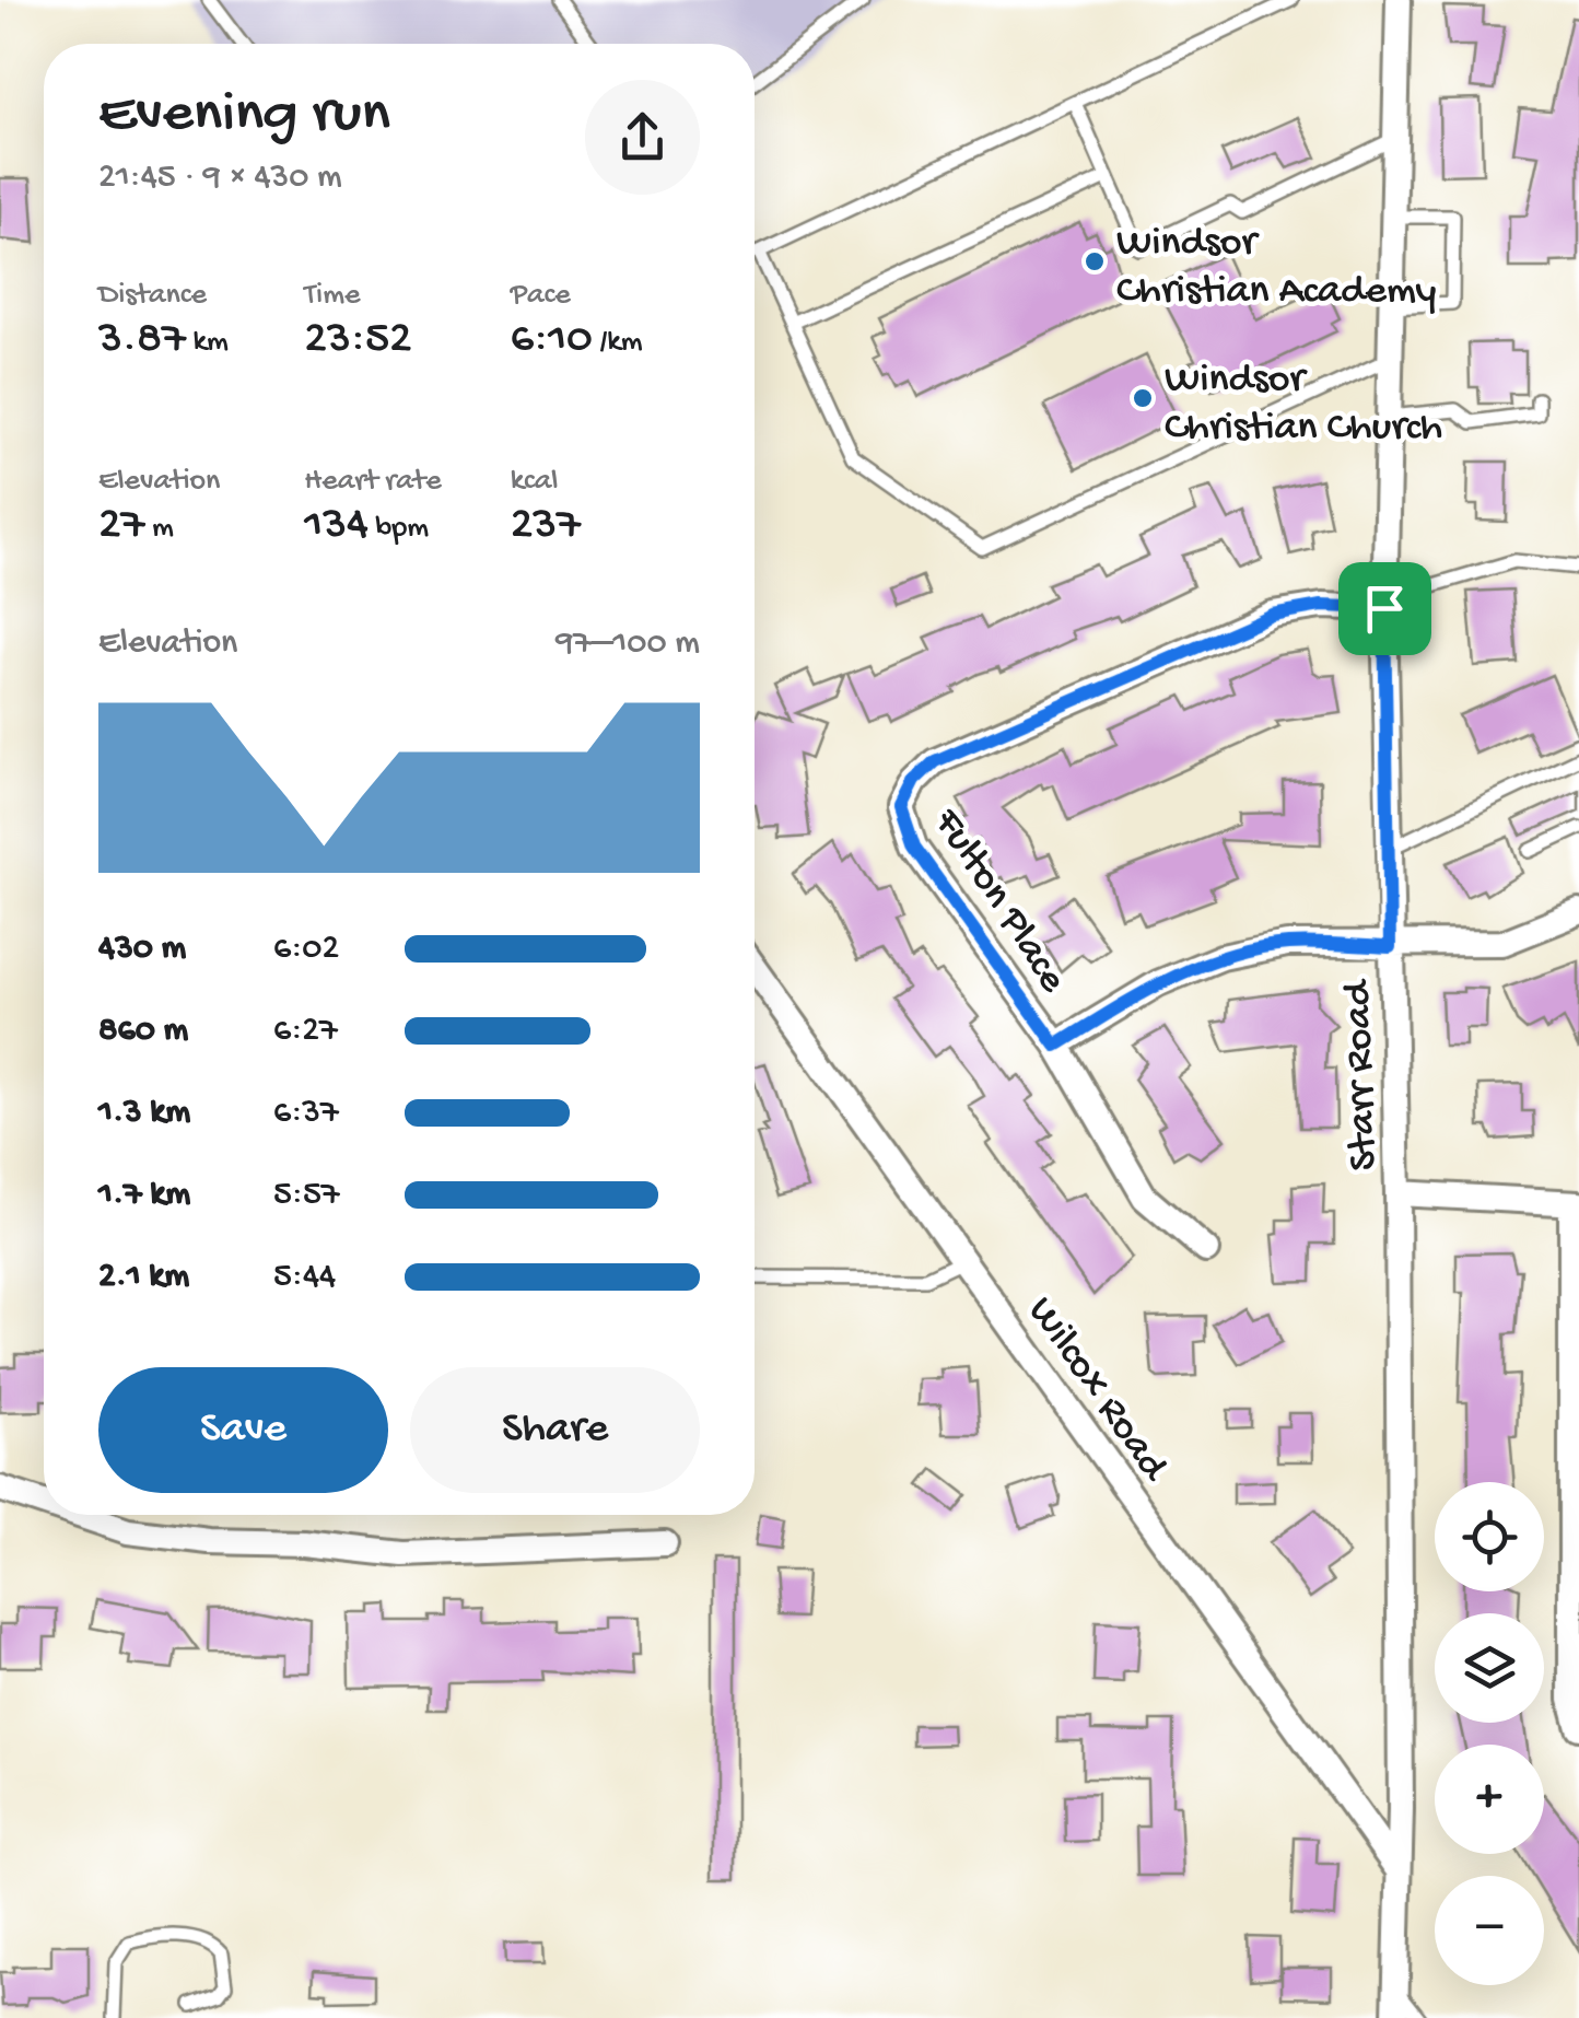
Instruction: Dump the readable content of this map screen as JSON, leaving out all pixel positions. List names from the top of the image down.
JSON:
{
  "streets": {
    "street": ["Fulton Place", "Starr Road", "Wilcox Road"]
  },
  "crossings": [
    ["Fulton Place", "Starr Road"],
    ["Starr Road", "Wilcox Road"]
  ],
  "places": ["Windsor Christian Academy", "Windsor Christian Church"],
  "page": {
    "heading": ["Evening run", "21:45 · 9 × 430 m"],
    "stats": [
      ["Distance", "3.87 km"],
      ["Time", "23:52"],
      ["Pace", "6:10 /km"],
      ["Elevation", "27 m"],
      ["Heart rate", "134 bpm"],
      ["kcal", "237"]
    ],
    "chart": ["Elevation", "97–100 m"],
    "list": [
      {
        "name": "430 m",
        "note": "6:02"
      },
      {
        "name": "860 m",
        "note": "6:27"
      },
      {
        "name": "1.3 km",
        "note": "6:37"
      },
      {
        "name": "1.7 km",
        "note": "5:57"
      },
      {
        "name": "2.1 km",
        "note": "5:44"
      }
    ],
    "buttons": ["Save", "Share"],
    "map_buttons": ["+", "−"]
  }
}
